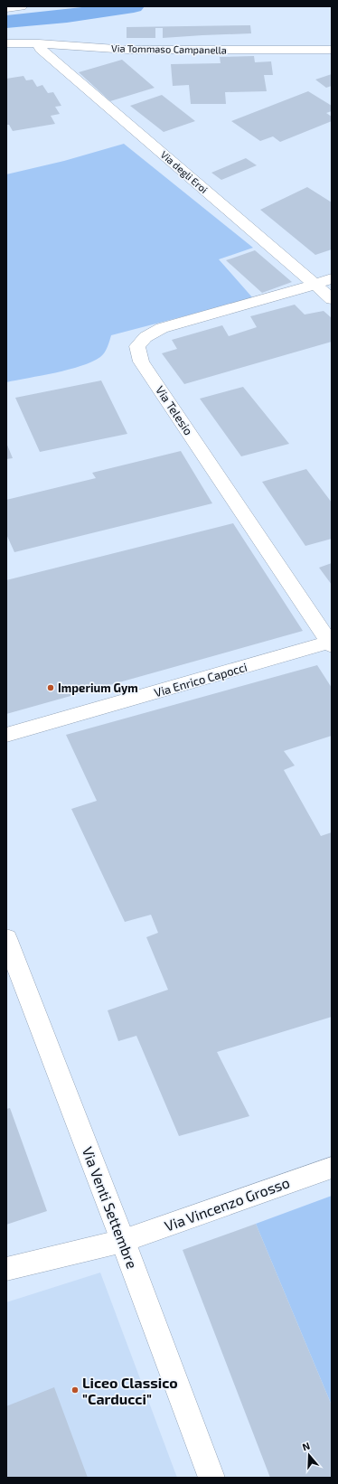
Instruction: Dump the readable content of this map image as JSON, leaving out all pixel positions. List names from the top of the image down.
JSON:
{
  "streets": {
    "street": [
      "Via Tommaso Campanella",
      "Via degli Eroi",
      "Via Telesio",
      "Via Enrico Capocci",
      "Via Vincenzo Grosso",
      "Via Venti Settembre"
    ]
  },
  "crossings": [
    ["Via Tommaso Campanella", "Via degli Eroi"],
    ["Via degli Eroi", "Via Telesio"],
    ["Via Telesio", "Via Enrico Capocci"],
    ["Via Vincenzo Grosso", "Via Venti Settembre"]
  ],
  "places": ["Imperium Gym", "Liceo Classico \"Carducci\""],
  "north": "top"
}
